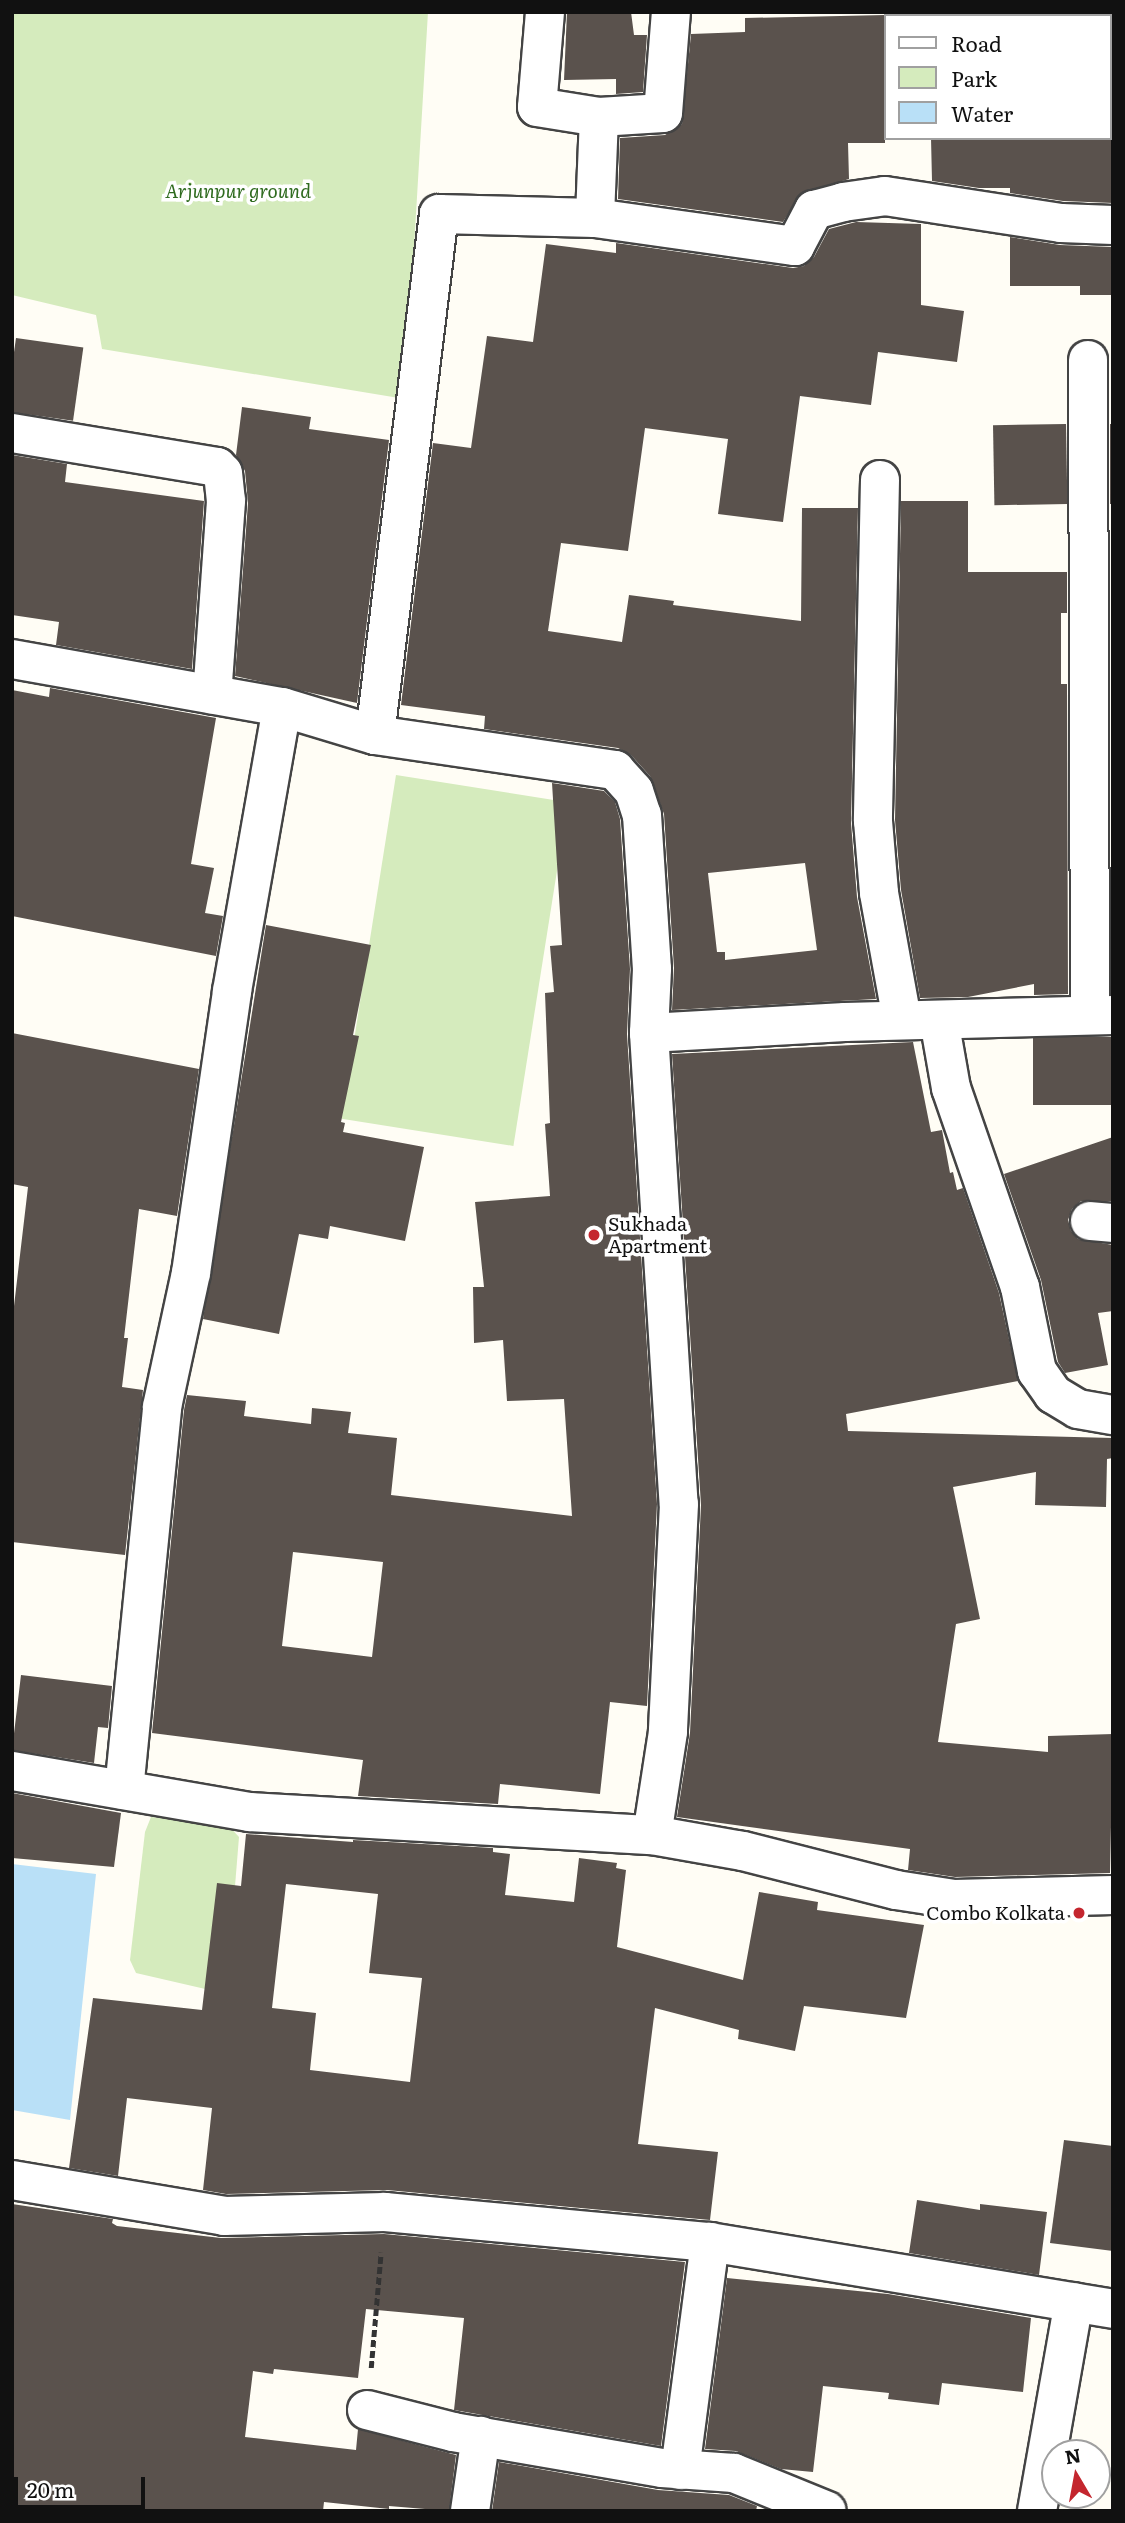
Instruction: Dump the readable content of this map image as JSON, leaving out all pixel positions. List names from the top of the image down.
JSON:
{
  "parks": ["Arjunpur ground"],
  "places": ["Sukhada Apartment", "Combo Kolkata"],
  "legend": ["Road", "Park", "Water"],
  "scale_bar": "20 m",
  "north": "top"
}
